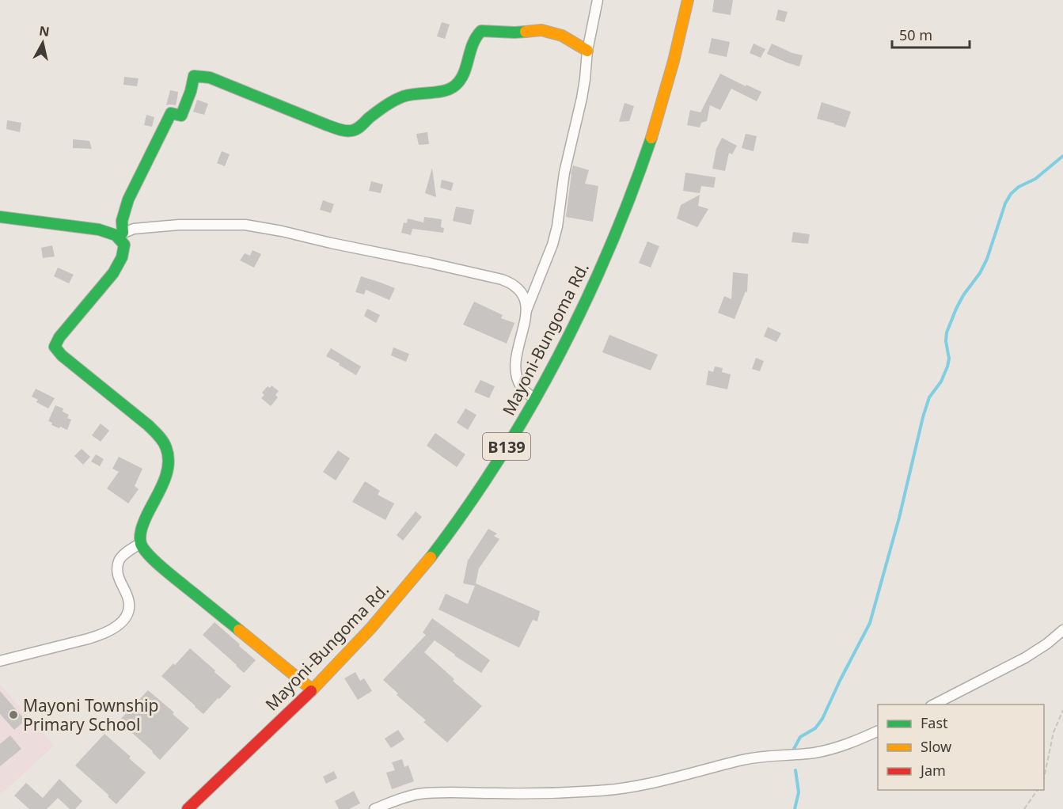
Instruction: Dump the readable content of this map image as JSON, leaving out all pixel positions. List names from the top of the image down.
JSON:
{
  "streets": {
    "street": ["Mayoni-Bungoma Rd.", "B139"]
  },
  "places": ["Mayoni Township Primary School"],
  "legend": ["Fast", "Slow", "Jam"],
  "scale_bar": "50 m",
  "north": "top"
}
